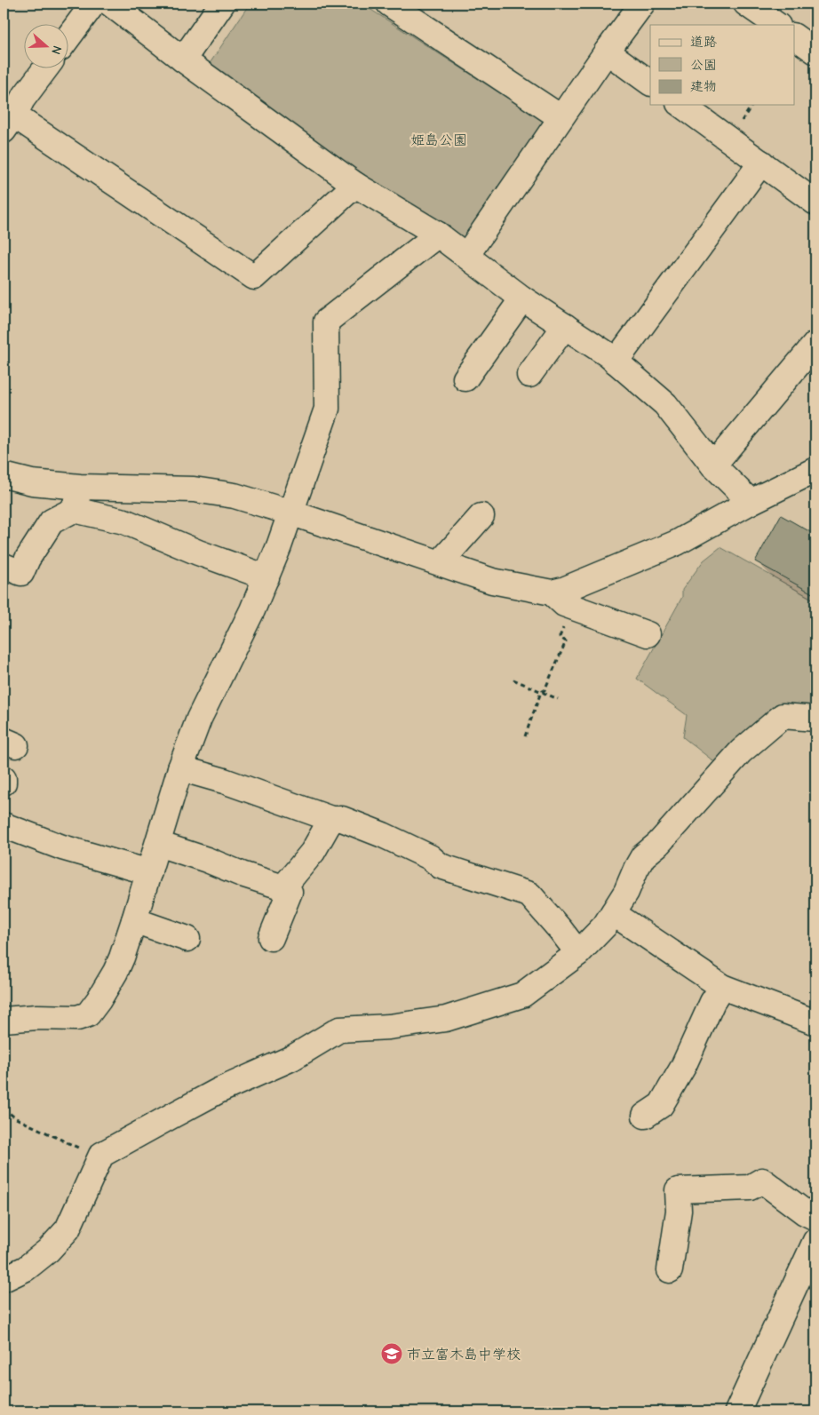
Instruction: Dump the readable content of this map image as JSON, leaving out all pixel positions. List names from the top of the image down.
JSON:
{
  "parks": ["姫島公園"],
  "places": {
    "school or university": ["市立富木島中学校"]
  },
  "legend": ["道路", "公園", "建物"],
  "north": "right"
}
